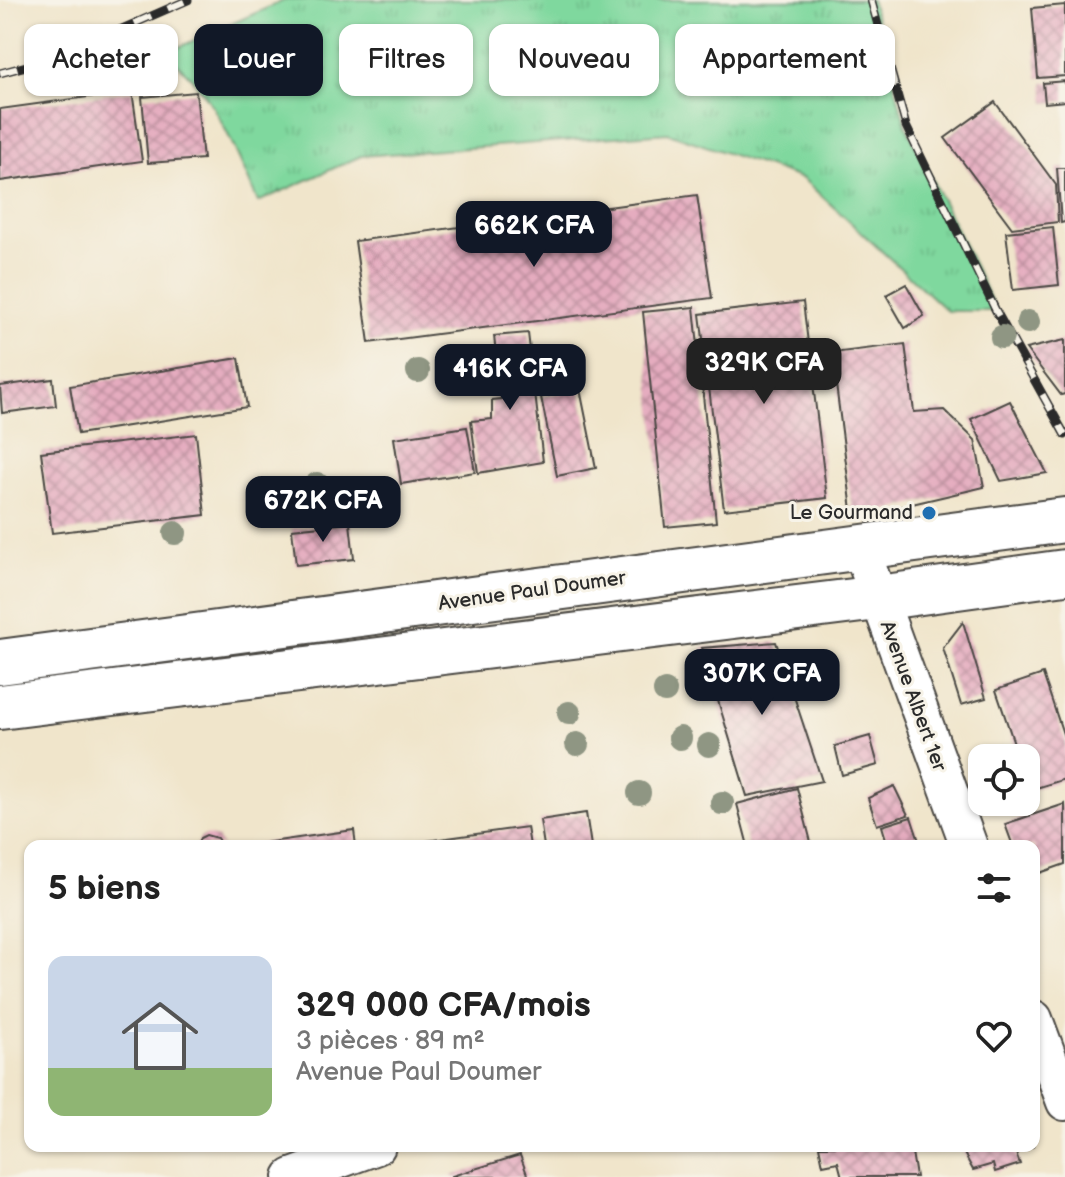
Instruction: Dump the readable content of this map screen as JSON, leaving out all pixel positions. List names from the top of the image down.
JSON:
{
  "streets": {
    "main road": ["Avenue Paul Doumer"],
    "street": ["Avenue Albert 1er"]
  },
  "crossings": [
    ["Avenue Paul Doumer", "Avenue Albert 1er"]
  ],
  "places": ["Le Gourmand"],
  "page": {
    "chip": [
      "Acheter",
      "Louer",
      "Filtres",
      "Nouveau",
      "Appartement"
    ],
    "price": [
      "662K CFA",
      "329K CFA",
      "416K CFA",
      "672K CFA",
      "307K CFA"
    ],
    "heading": "5 biens",
    "list": [
      {
        "name": "329 000 CFA/mois",
        "note": "3 pièces · 89 m² · Avenue Paul Doumer"
      }
    ]
  }
}
